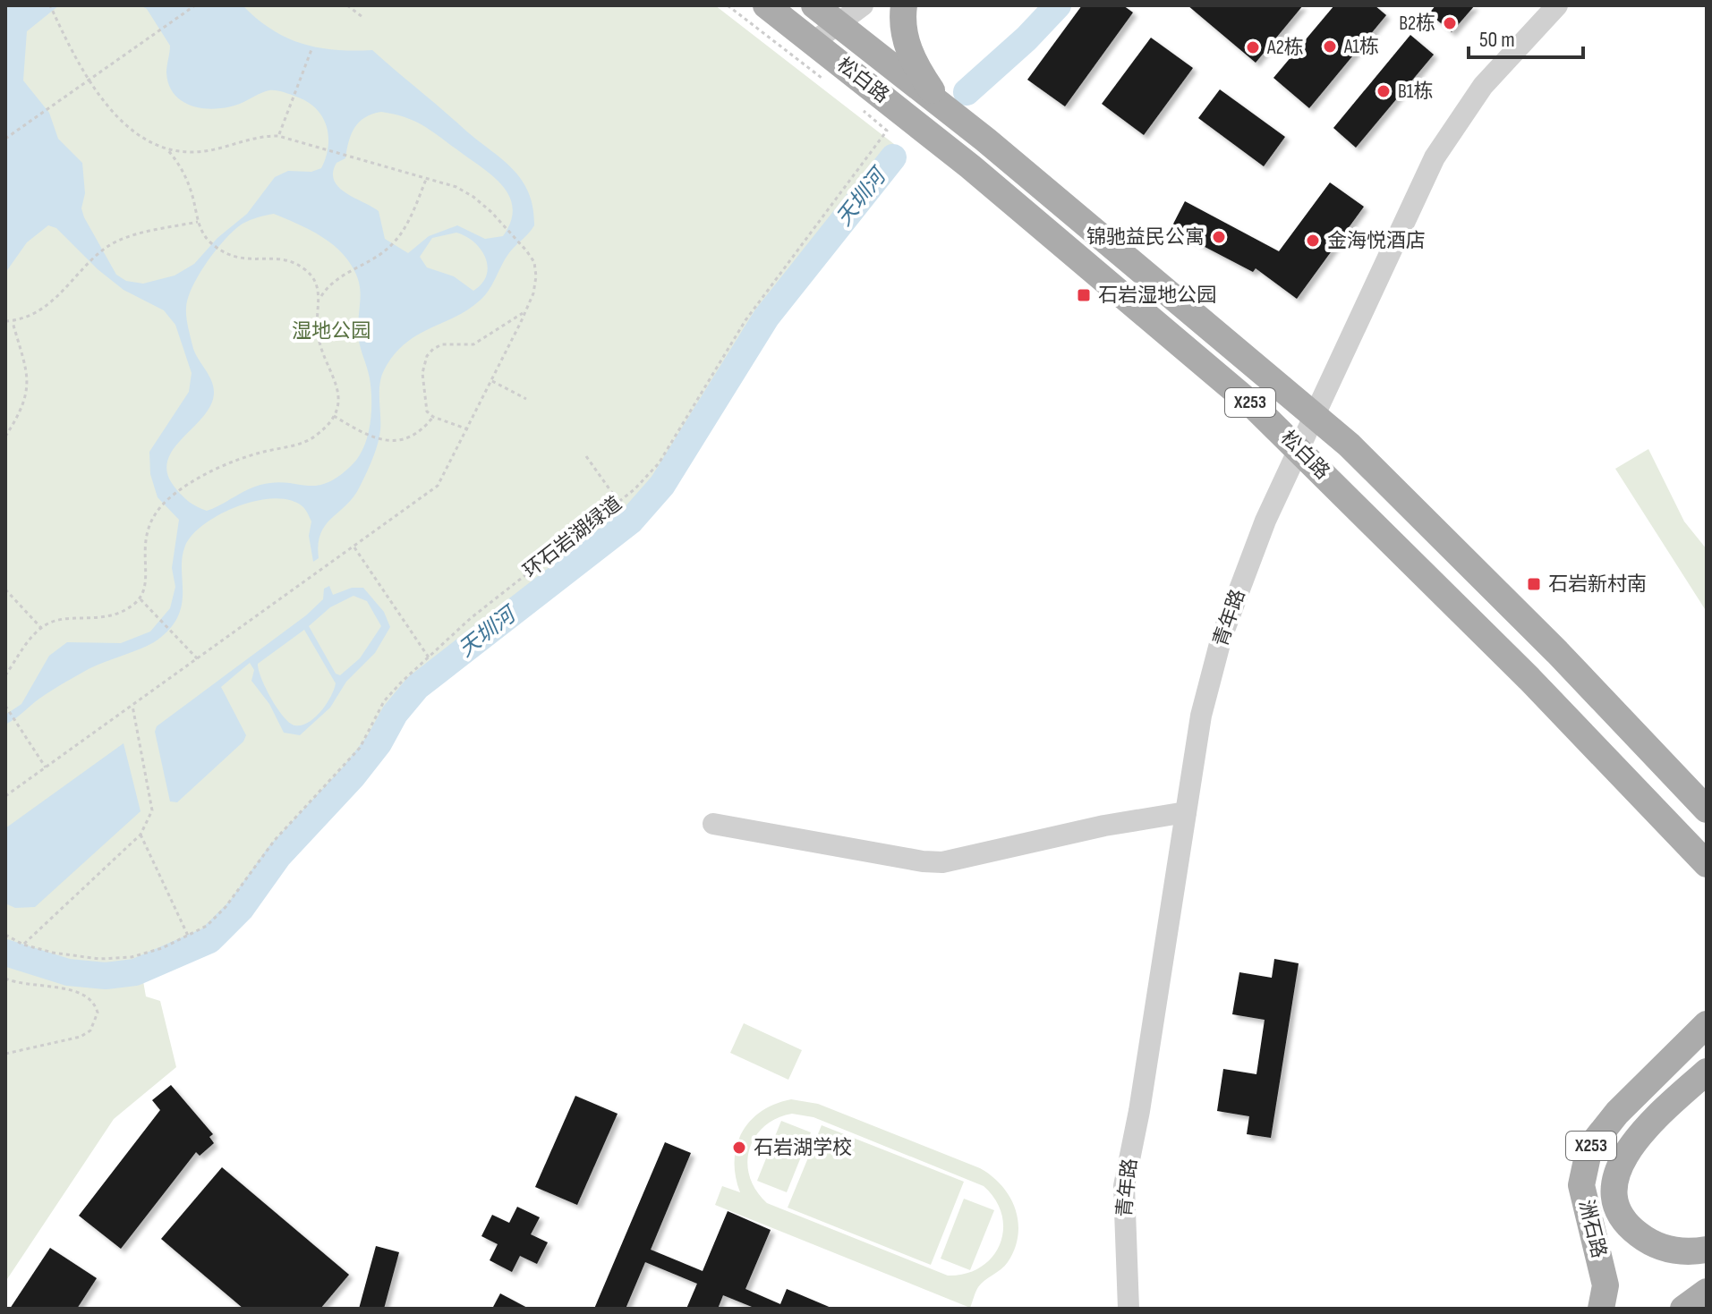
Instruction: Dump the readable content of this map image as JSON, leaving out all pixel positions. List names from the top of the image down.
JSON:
{
  "streets": {
    "main road": ["松白路", "X253", "洲石路"],
    "street": ["青年路"],
    "path": ["环石岩湖绿道"]
  },
  "crossings": [
    ["松白路", "X253"],
    ["松白路", "青年路"]
  ],
  "water": ["天圳河"],
  "parks": ["湿地公园"],
  "places": {
    "other": [
      "B2栋",
      "A1栋",
      "A2栋",
      "B1栋",
      "锦驰益民公寓",
      "金海悦酒店",
      "石岩湖学校"
    ],
    "transit": ["石岩湿地公园", "石岩新村南"]
  },
  "scale_bar": "50 m"
}
